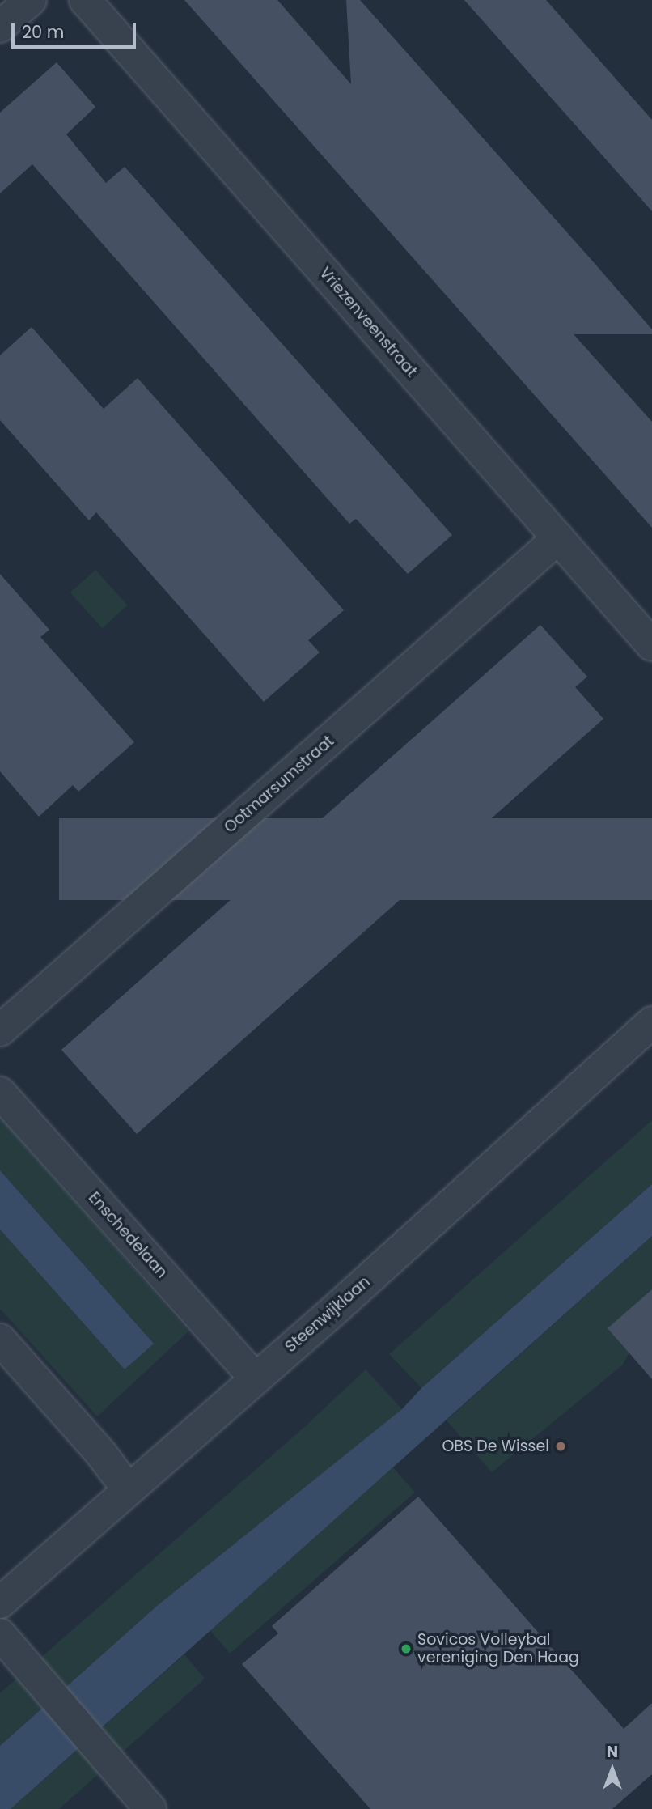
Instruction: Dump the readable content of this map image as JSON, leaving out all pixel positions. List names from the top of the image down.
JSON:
{
  "streets": {
    "street": [
      "Vriezenveenstraat",
      "Ootmarsumstraat",
      "Enschedelaan",
      "Steenwijklaan"
    ]
  },
  "crossings": [
    ["Vriezenveenstraat", "Ootmarsumstraat"],
    ["Enschedelaan", "Steenwijklaan"]
  ],
  "places": ["OBS De Wissel", "Sovicos Volleybal vereniging Den Haag"],
  "scale_bar": "20 m",
  "north": "top"
}
